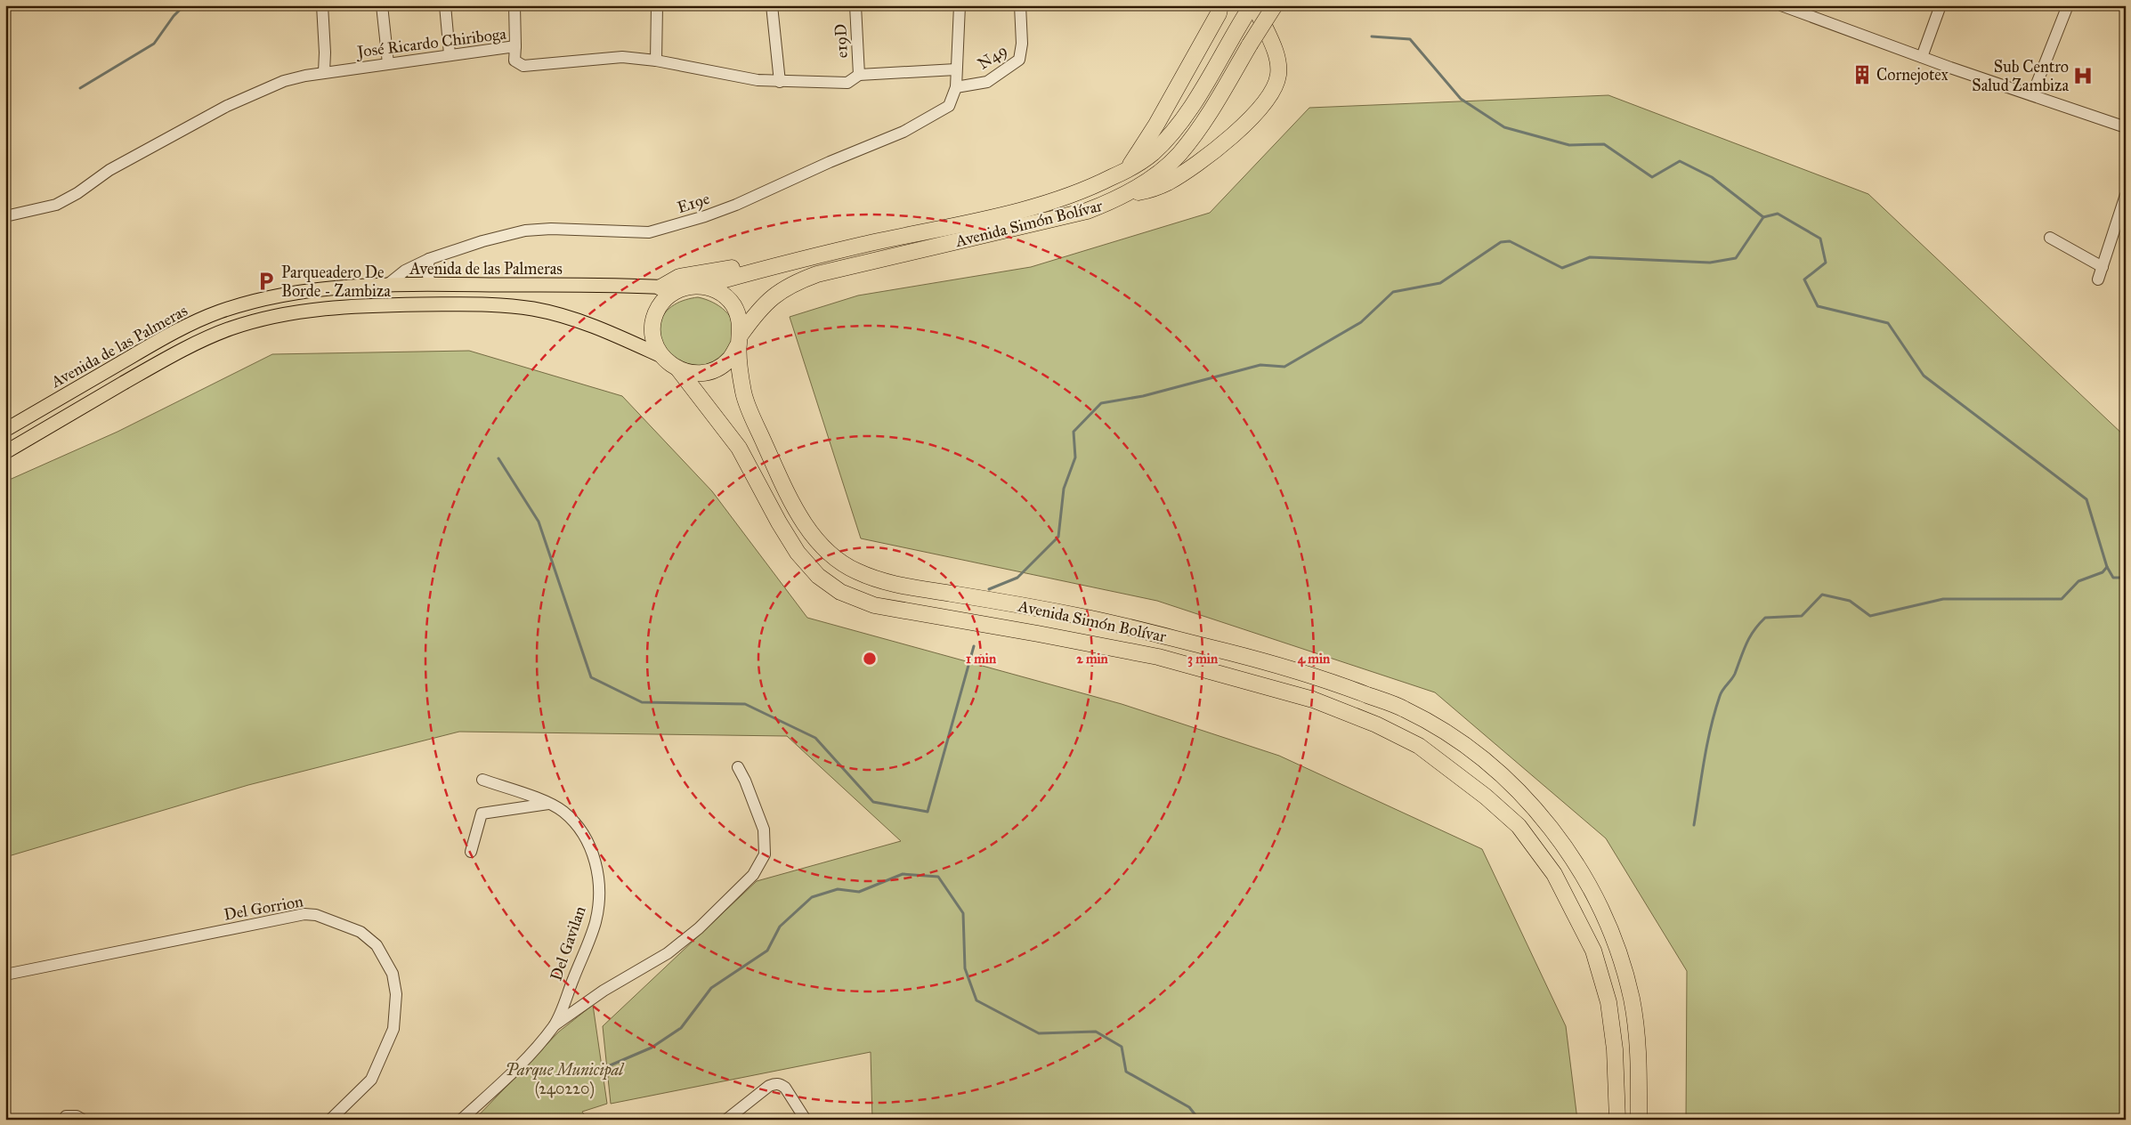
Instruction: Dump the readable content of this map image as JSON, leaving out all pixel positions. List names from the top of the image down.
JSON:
{
  "streets": {
    "highway": ["Avenida Simón Bolívar"],
    "main road": ["Avenida de las Palmeras"],
    "street": [
      "e19D",
      "José Ricardo Chiriboga",
      "N49",
      "E19e",
      "Del Gorrion",
      "Del Gavilan"
    ]
  },
  "crossings": [
    ["e19D", "José Ricardo Chiriboga"],
    ["N49", "E19e"],
    ["E19e", "Avenida de las Palmeras"],
    ["Avenida Simón Bolívar", "Avenida de las Palmeras"]
  ],
  "parks": ["Parque Municipal (240220)"],
  "places": {
    "building": ["Cornejotex"],
    "hospital": ["Sub Centro Salud Zambiza"],
    "parking": ["Parqueadero De Borde - Zambiza"]
  },
  "rings": [
    "1 min",
    "2 min",
    "3 min",
    "4 min"
  ]
}
